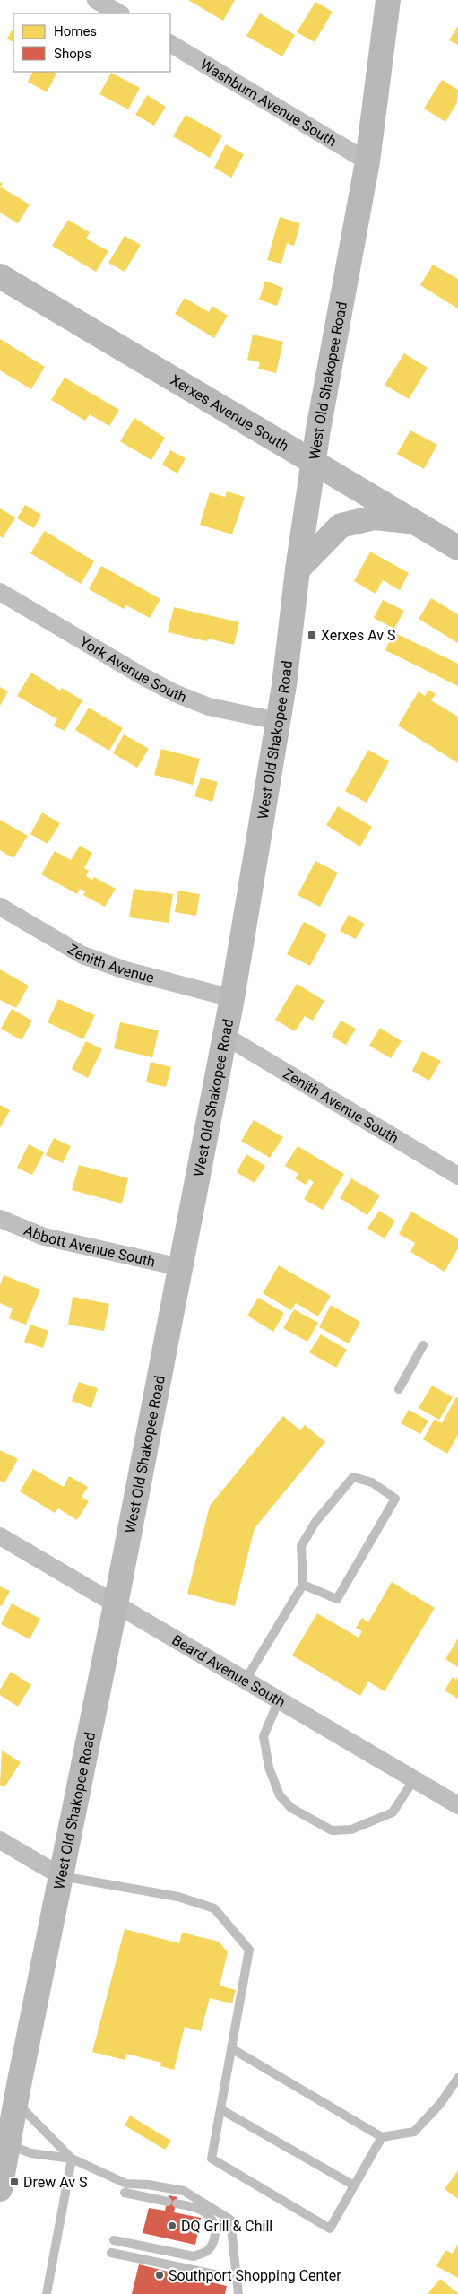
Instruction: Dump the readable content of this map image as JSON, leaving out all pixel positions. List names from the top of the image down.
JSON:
{
  "streets": {
    "main road": ["West Old Shakopee Road", "Xerxes Avenue South"],
    "street": [
      "Washburn Avenue South",
      "York Avenue South",
      "Zenith Avenue",
      "Zenith Avenue South",
      "Abbott Avenue South",
      "Beard Avenue South"
    ]
  },
  "crossings": [
    ["Washburn Avenue South", "West Old Shakopee Road"],
    ["West Old Shakopee Road", "Xerxes Avenue South"],
    ["West Old Shakopee Road", "York Avenue South"],
    ["West Old Shakopee Road", "Zenith Avenue"],
    ["West Old Shakopee Road", "Zenith Avenue South"],
    ["West Old Shakopee Road", "Abbott Avenue South"],
    ["West Old Shakopee Road", "Beard Avenue South"]
  ],
  "places": {
    "transit": ["Xerxes Av S", "Drew Av S"],
    "other": ["DQ Grill & Chill", "Southport Shopping Center"]
  },
  "legend": ["Homes", "Shops"]
}
